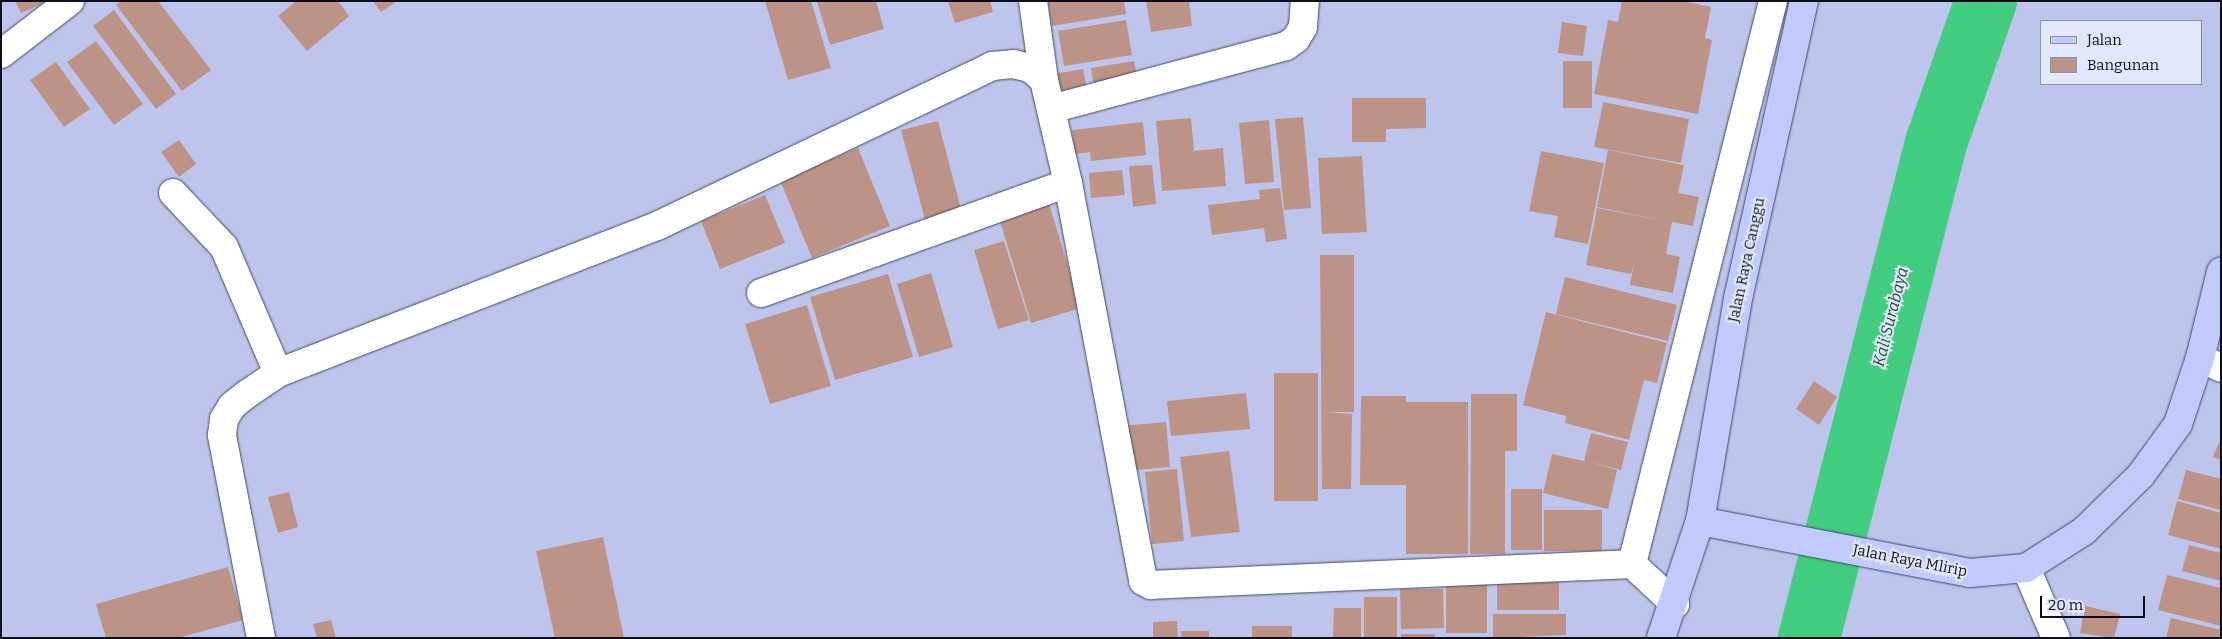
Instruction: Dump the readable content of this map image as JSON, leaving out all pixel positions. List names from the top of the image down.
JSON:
{
  "streets": {
    "main road": ["Jalan Raya Canggu", "Jalan Raya Mlirip"]
  },
  "crossings": [
    ["Jalan Raya Canggu", "Jalan Raya Mlirip"]
  ],
  "water": ["Kali Surabaya"],
  "legend": ["Jalan", "Bangunan"],
  "scale_bar": "20 m"
}
